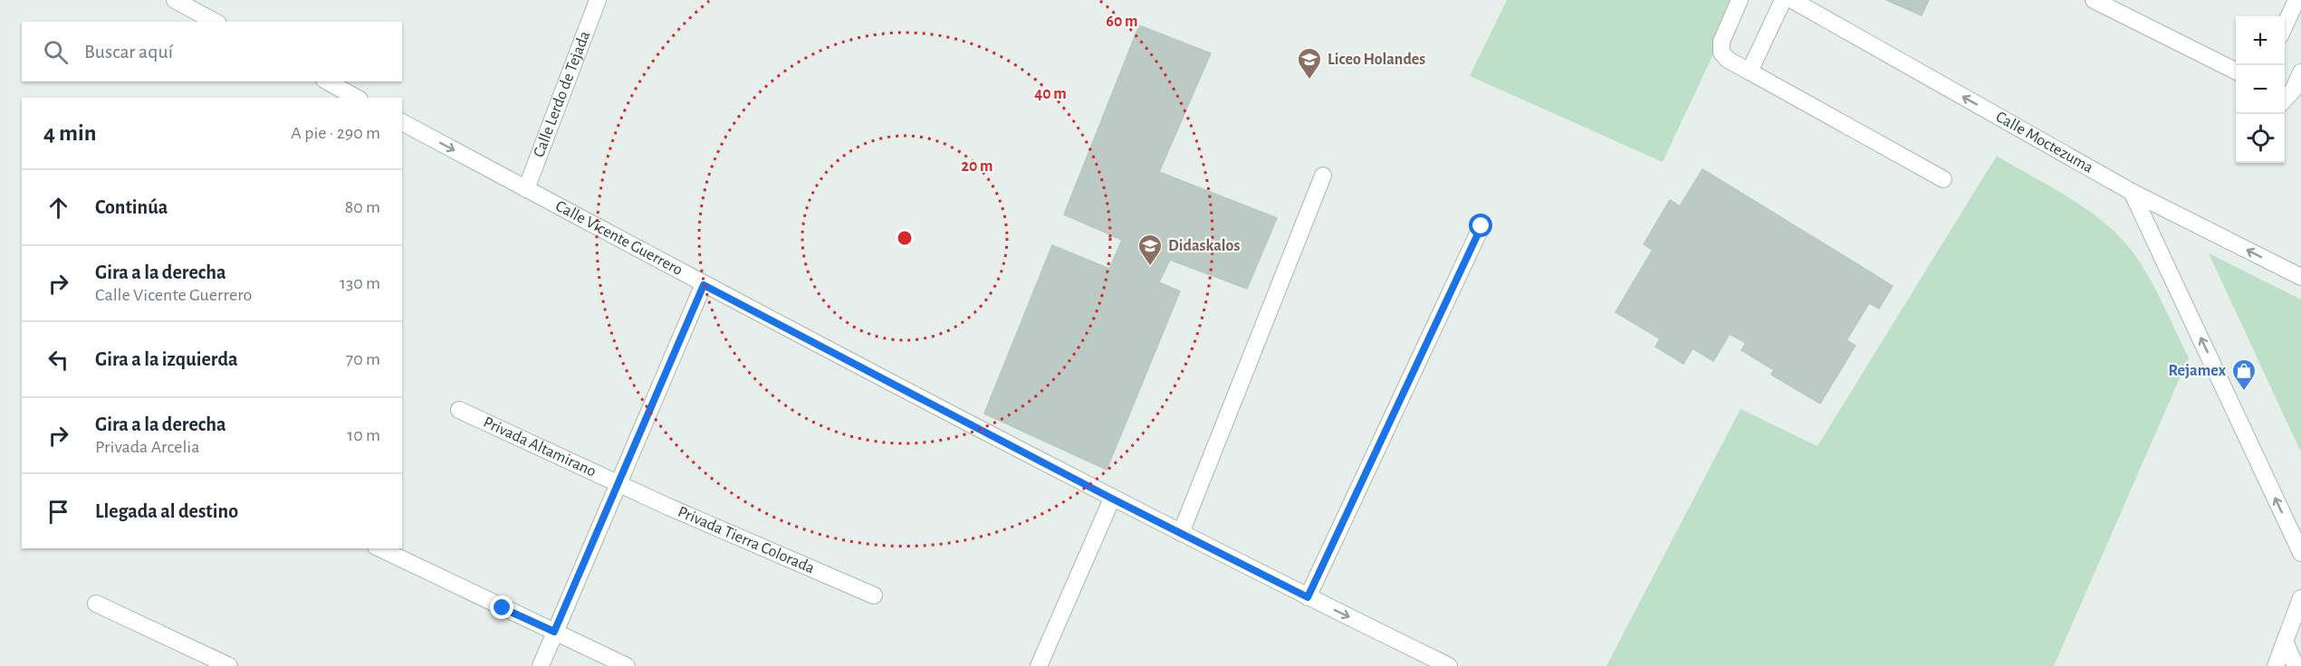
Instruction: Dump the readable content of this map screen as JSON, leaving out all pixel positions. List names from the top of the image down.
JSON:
{
  "streets": {
    "street": [
      "Calle Lerdo de Tejada",
      "Calle Moctezuma",
      "Calle Vicente Guerrero",
      "Privada Altamirano",
      "Privada Tierra Colorada"
    ]
  },
  "crossings": [
    ["Calle Lerdo de Tejada", "Calle Vicente Guerrero"],
    ["Privada Altamirano", "Privada Tierra Colorada"]
  ],
  "places": {
    "school or university": ["Liceo Holandes", "Didaskalos"],
    "shop": ["Rejamex"]
  },
  "page": {
    "map_buttons": ["+", "−"],
    "search": "Buscar aquí",
    "heading": ["4 min", "A pie · 290 m"],
    "list": [
      ["Continúa", "80 m"],
      ["Gira a la derecha", "Calle Vicente Guerrero", "130 m"],
      ["Gira a la izquierda", "70 m"],
      ["Gira a la derecha", "Privada Arcelia", "10 m"],
      "Llegada al destino"
    ]
  },
  "rings": ["60 m", "40 m", "20 m"]
}
